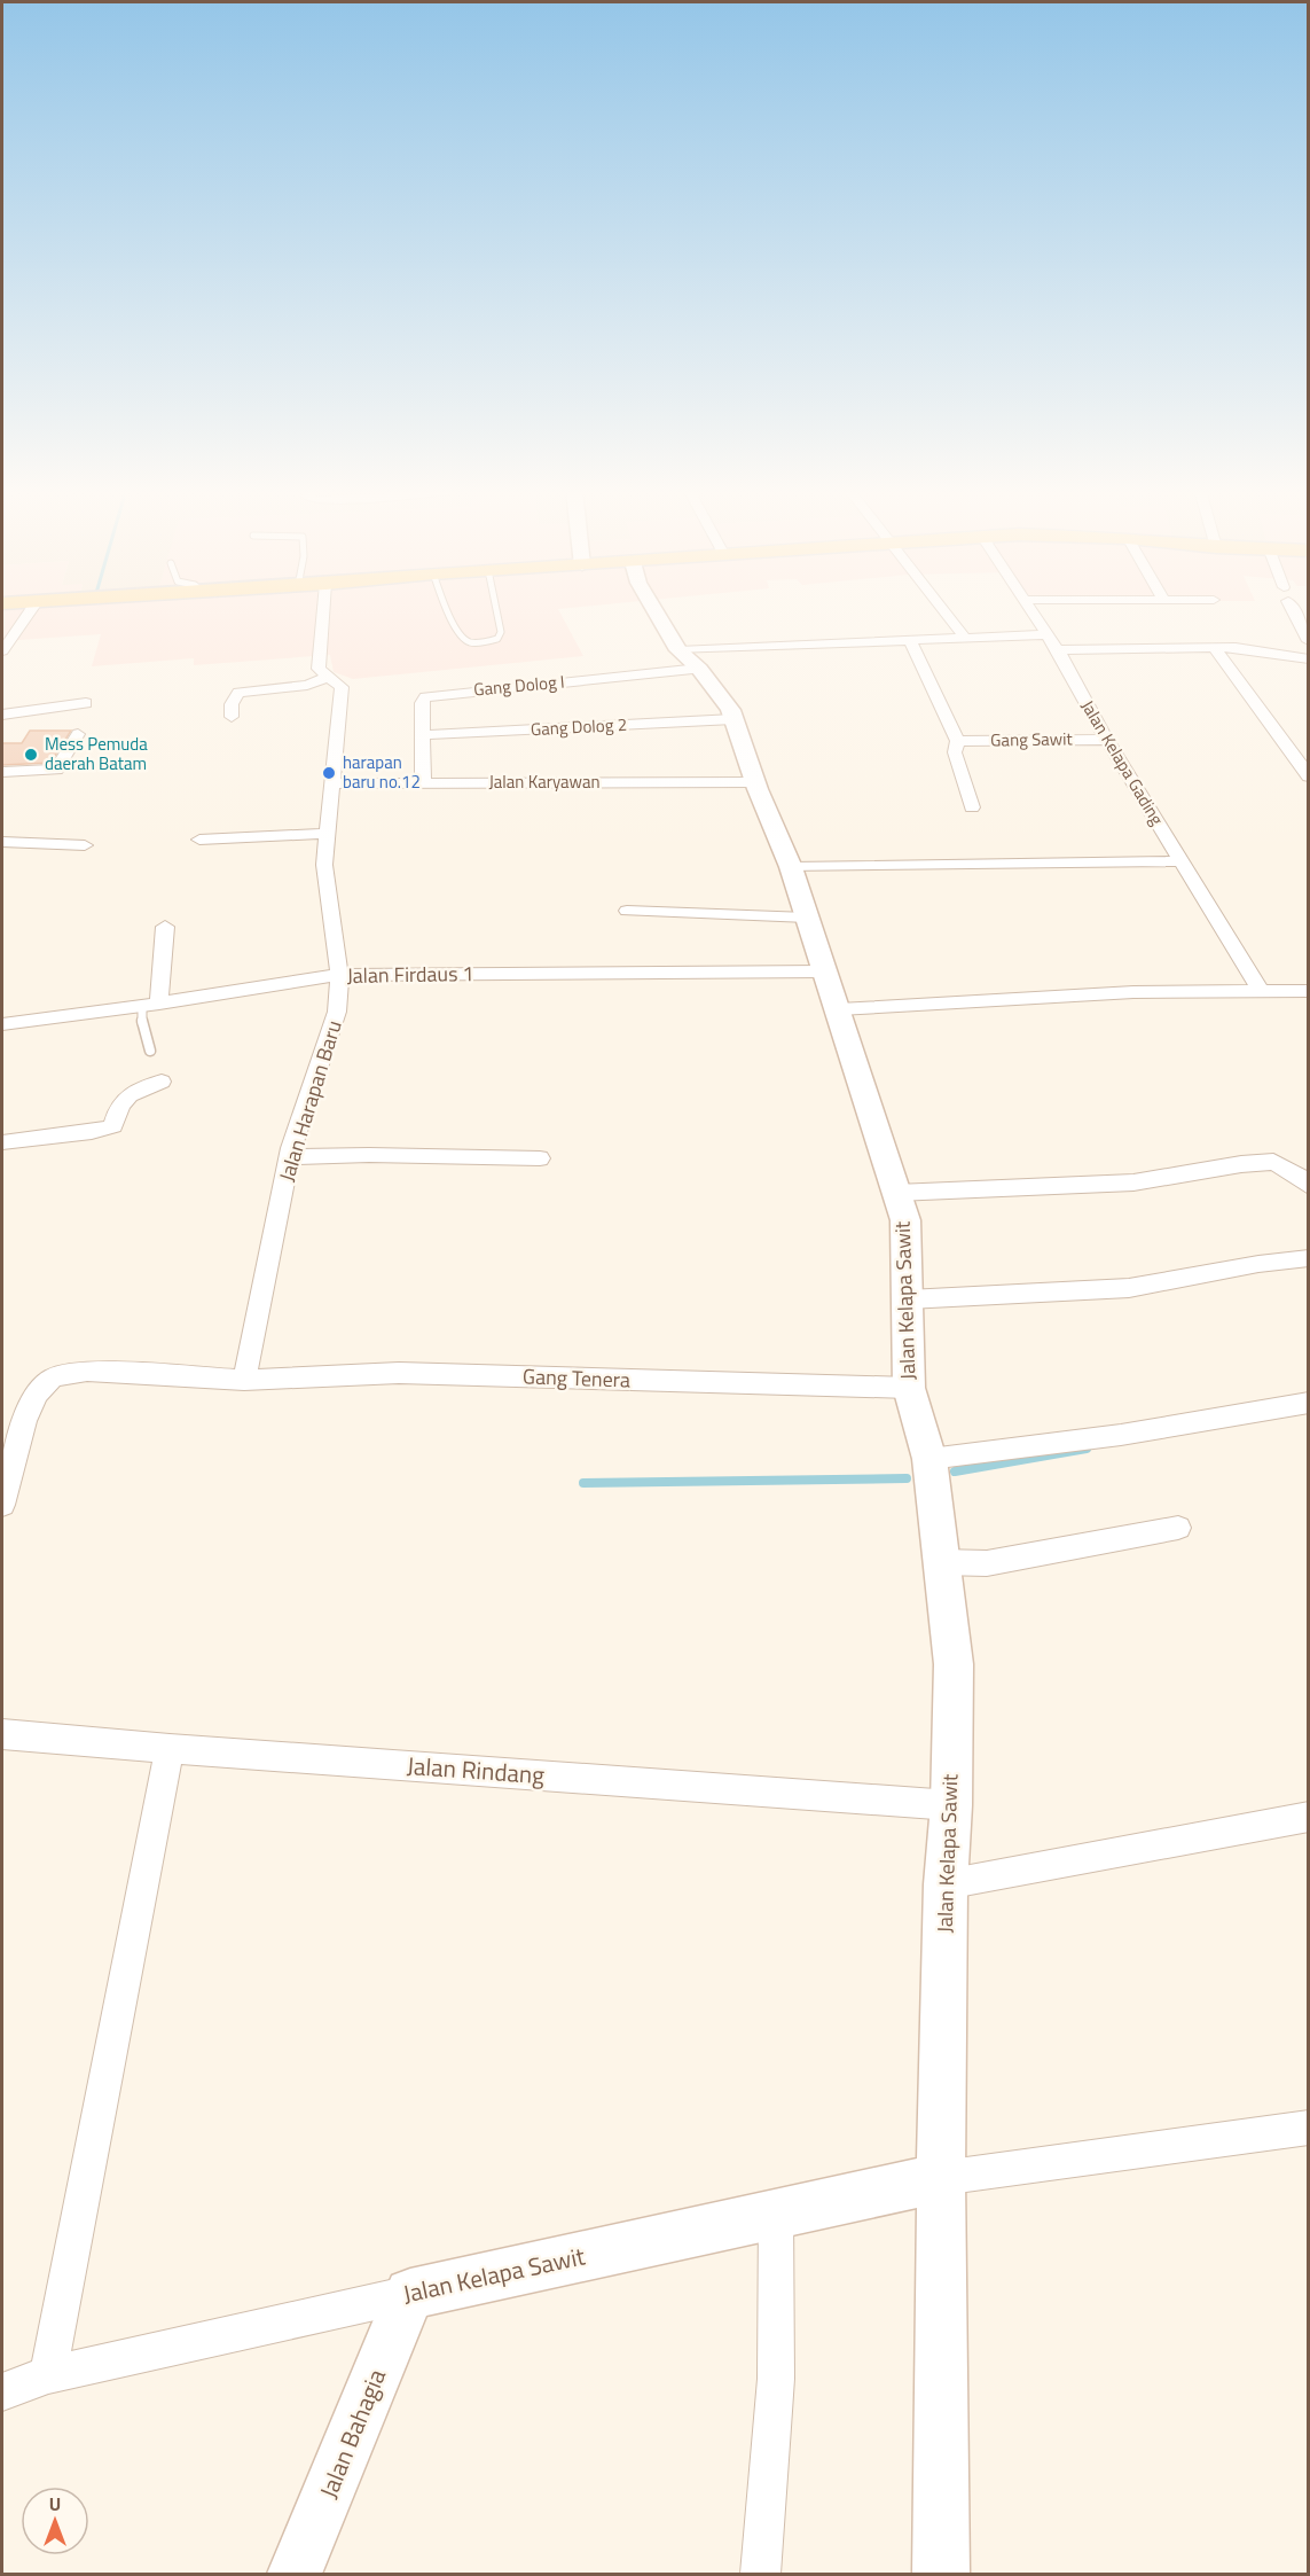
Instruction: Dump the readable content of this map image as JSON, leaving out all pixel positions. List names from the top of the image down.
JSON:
{
  "streets": {
    "main road": ["Jalan Kelapa Sawit", "Jalan Bahagia"],
    "street": [
      "Gang Dolog I",
      "Gang Dolog 2",
      "Gang Sawit",
      "Jalan Kelapa Gading",
      "Jalan Karyawan",
      "Jalan Firdaus 1",
      "Jalan Harapan Baru",
      "Gang Tenera",
      "Jalan Rindang"
    ]
  },
  "crossings": [
    ["Gang Dolog I", "Gang Dolog 2"],
    ["Gang Dolog I", "Jalan Karyawan"],
    ["Gang Dolog I", "Jalan Kelapa Sawit"],
    ["Gang Dolog 2", "Jalan Kelapa Sawit"],
    ["Gang Sawit", "Jalan Kelapa Gading"],
    ["Jalan Karyawan", "Jalan Harapan Baru"],
    ["Jalan Karyawan", "Jalan Kelapa Sawit"],
    ["Jalan Firdaus 1", "Jalan Harapan Baru"],
    ["Jalan Firdaus 1", "Jalan Kelapa Sawit"],
    ["Jalan Harapan Baru", "Gang Tenera"],
    ["Jalan Kelapa Sawit", "Gang Tenera"],
    ["Jalan Kelapa Sawit", "Jalan Rindang"],
    ["Jalan Kelapa Sawit", "Jalan Bahagia"]
  ],
  "places": ["Mess Pemuda daerah Batam", "harapan baru no.12"],
  "north": "top"
}
